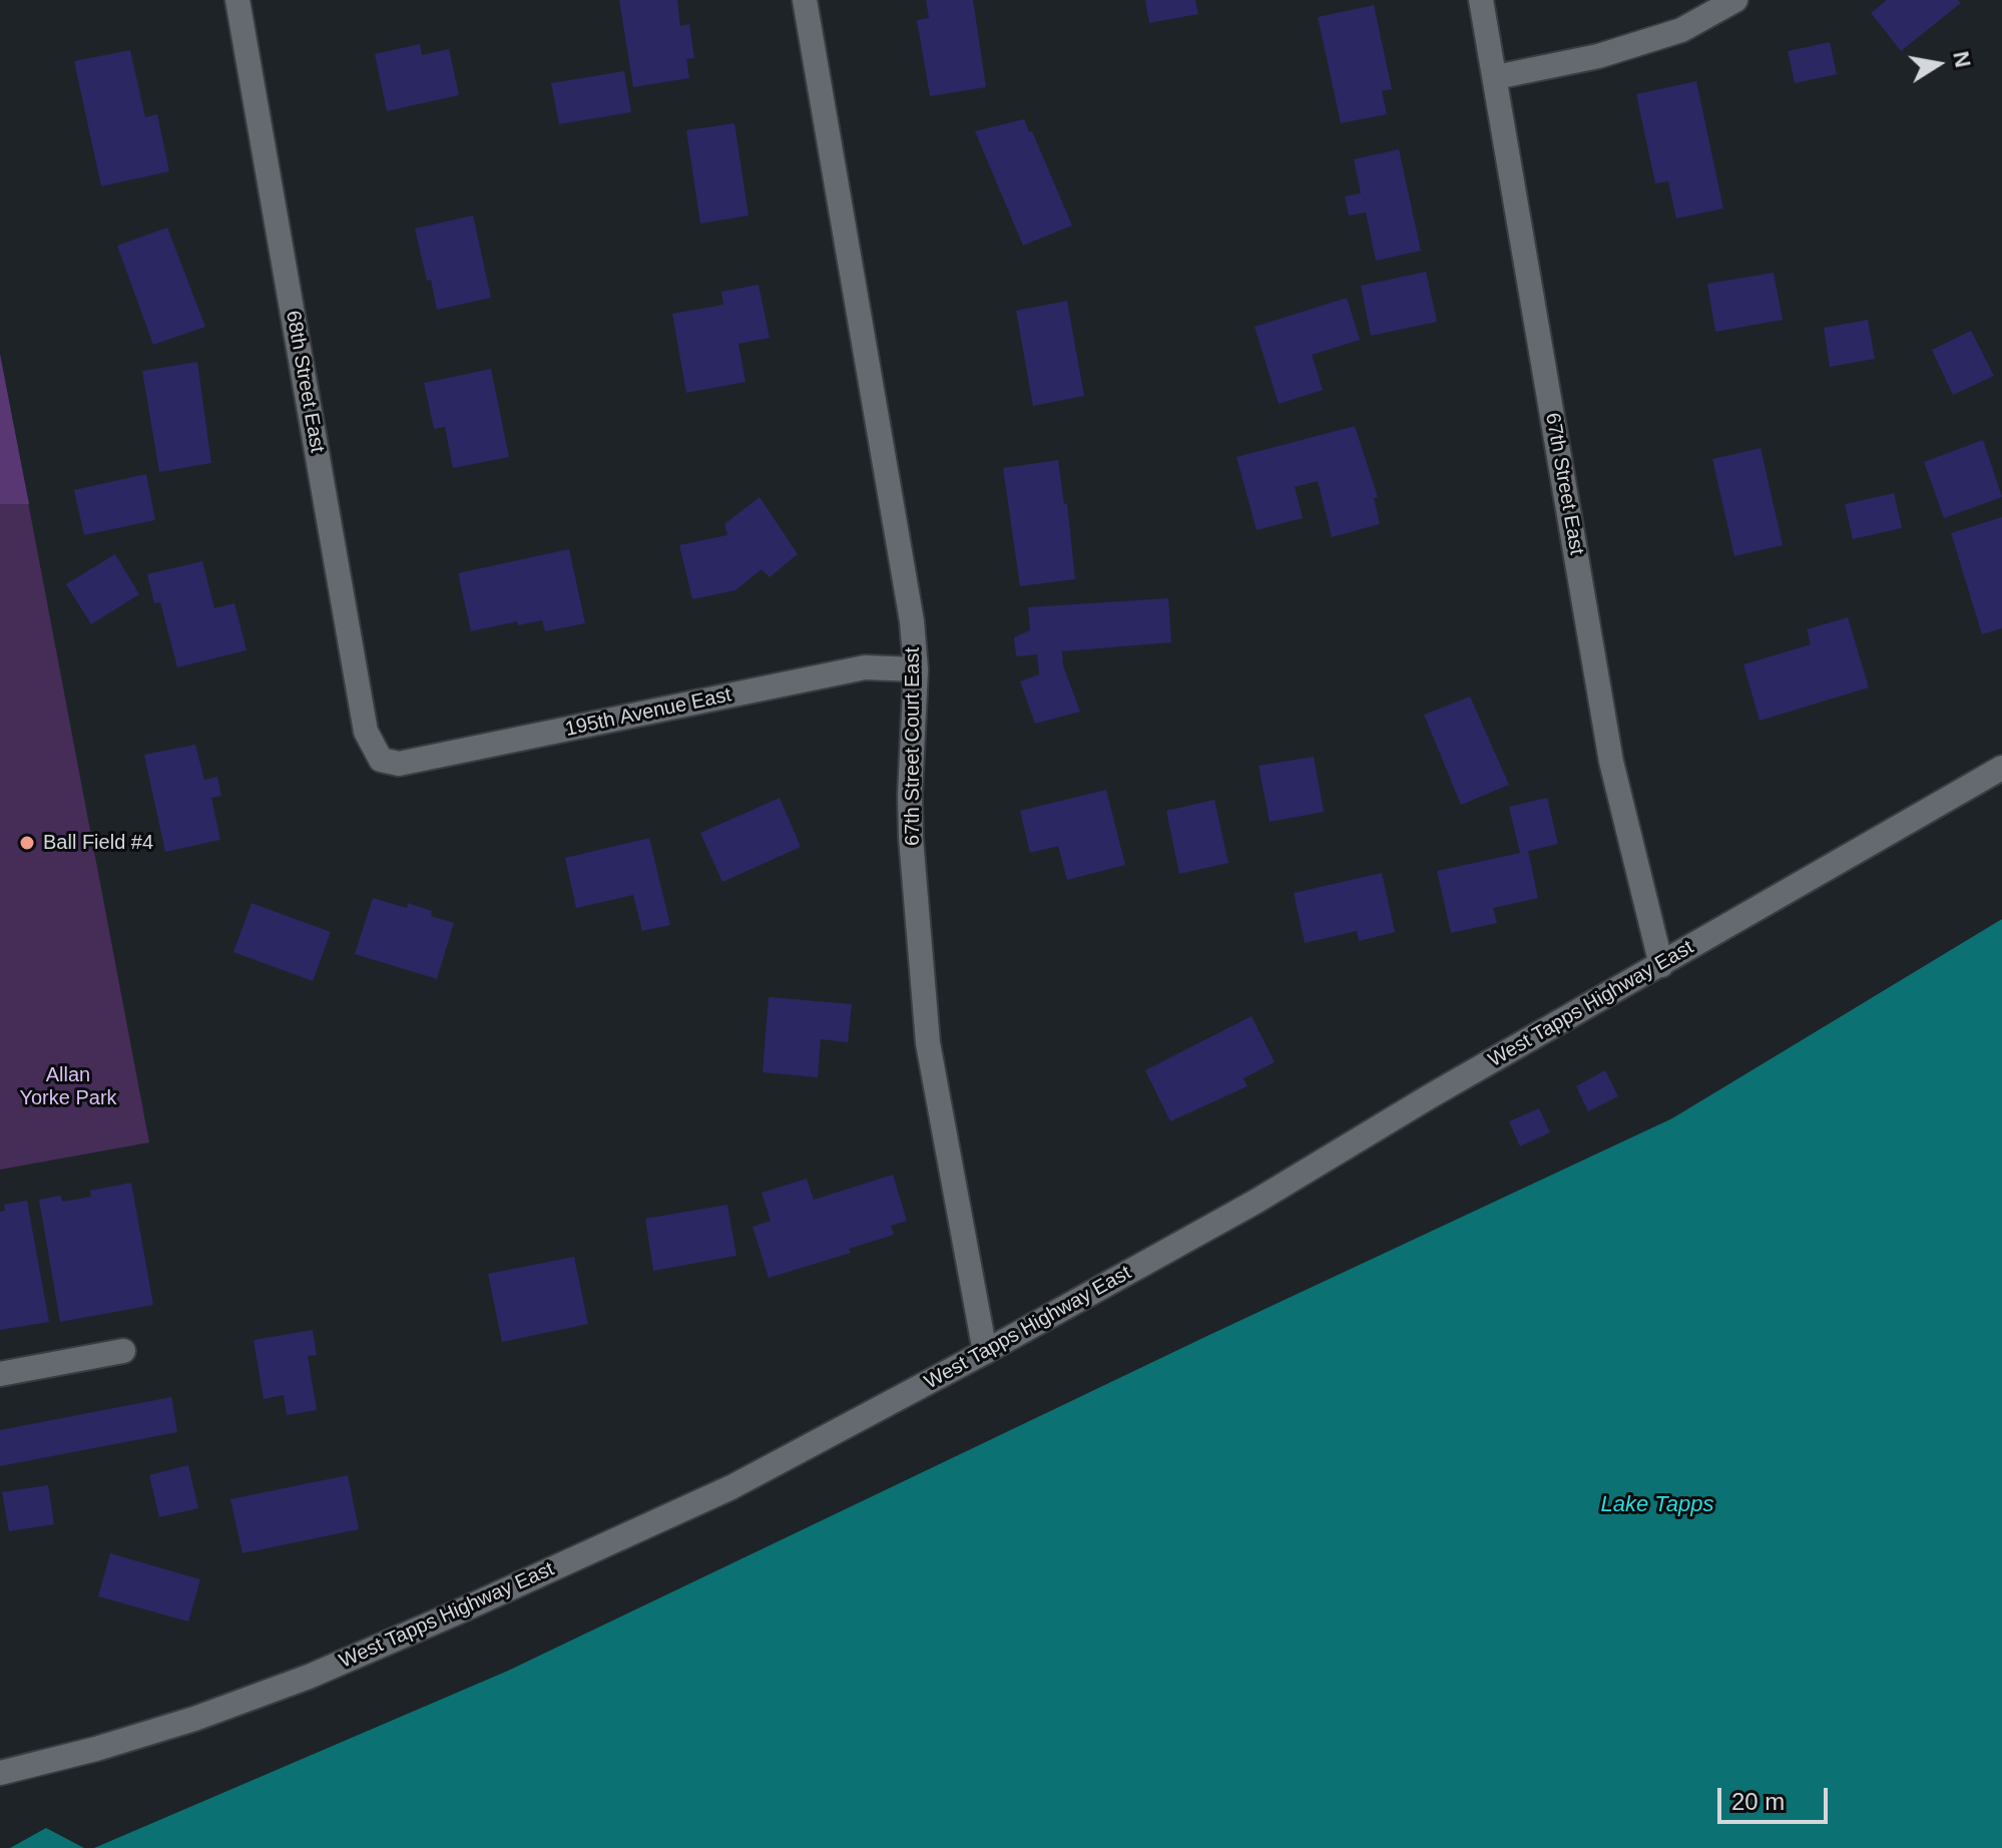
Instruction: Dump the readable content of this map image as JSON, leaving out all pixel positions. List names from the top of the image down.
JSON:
{
  "streets": {
    "street": [
      "68th Street East",
      "67th Street East",
      "195th Avenue East",
      "67th Street Court East",
      "West Tapps Highway East"
    ]
  },
  "crossings": [
    ["68th Street East", "195th Avenue East"],
    ["67th Street East", "West Tapps Highway East"],
    ["195th Avenue East", "67th Street Court East"],
    ["67th Street Court East", "West Tapps Highway East"]
  ],
  "water": ["Lake Tapps"],
  "parks": ["Allan Yorke Park"],
  "places": ["Ball Field #4"],
  "scale_bar": "20 m",
  "north": "right"
}
